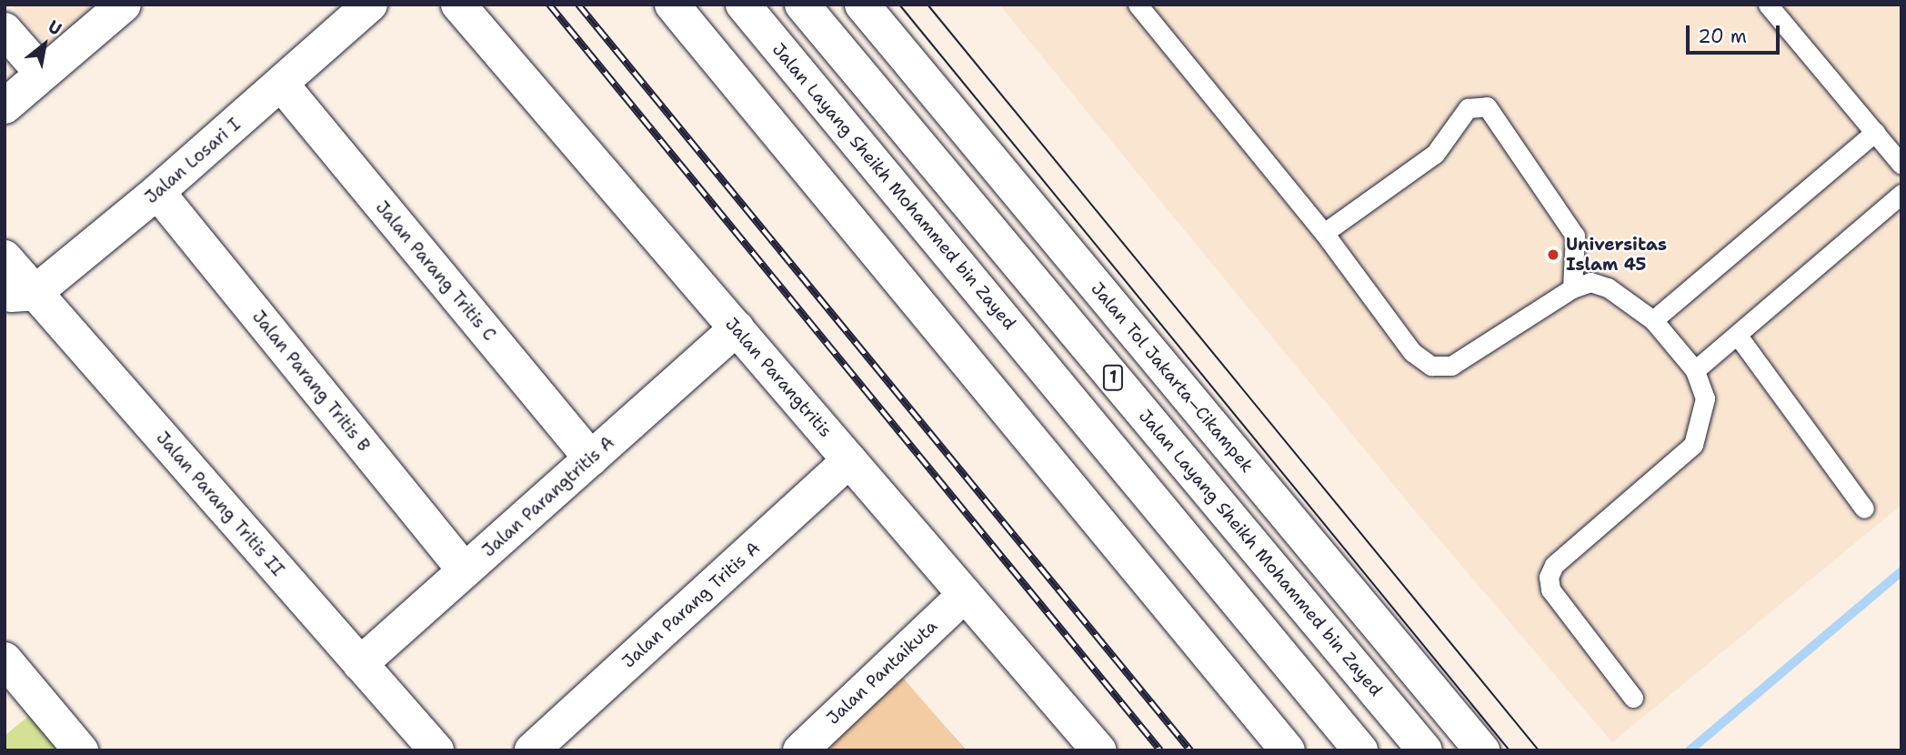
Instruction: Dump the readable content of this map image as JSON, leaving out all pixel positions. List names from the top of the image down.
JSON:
{
  "streets": {
    "main road": [
      "Jalan Losari I",
      "Jalan Layang Sheikh Mohammed bin Zayed",
      "Jalan Parang Tritis C",
      "Jalan Parangtritis",
      "1",
      "Jalan Tol Jakarta–Cikampek",
      "Jalan Parang Tritis B",
      "Jalan Parangtritis A",
      "Jalan Parang Tritis II",
      "Jalan Parang Tritis A",
      "Jalan Pantaikuta"
    ]
  },
  "crossings": [
    ["Jalan Losari I", "Jalan Parang Tritis C"],
    ["Jalan Losari I", "Jalan Parang Tritis B"],
    ["Jalan Losari I", "Jalan Parang Tritis II"],
    ["Jalan Parang Tritis C", "Jalan Parangtritis A"],
    ["Jalan Parangtritis", "Jalan Parangtritis A"],
    ["Jalan Parangtritis", "Jalan Parang Tritis A"],
    ["Jalan Parangtritis", "Jalan Pantaikuta"],
    ["Jalan Parang Tritis B", "Jalan Parangtritis A"],
    ["Jalan Parangtritis A", "Jalan Parang Tritis II"]
  ],
  "places": ["Universitas Islam 45"],
  "scale_bar": "20 m",
  "north": "top right"
}
